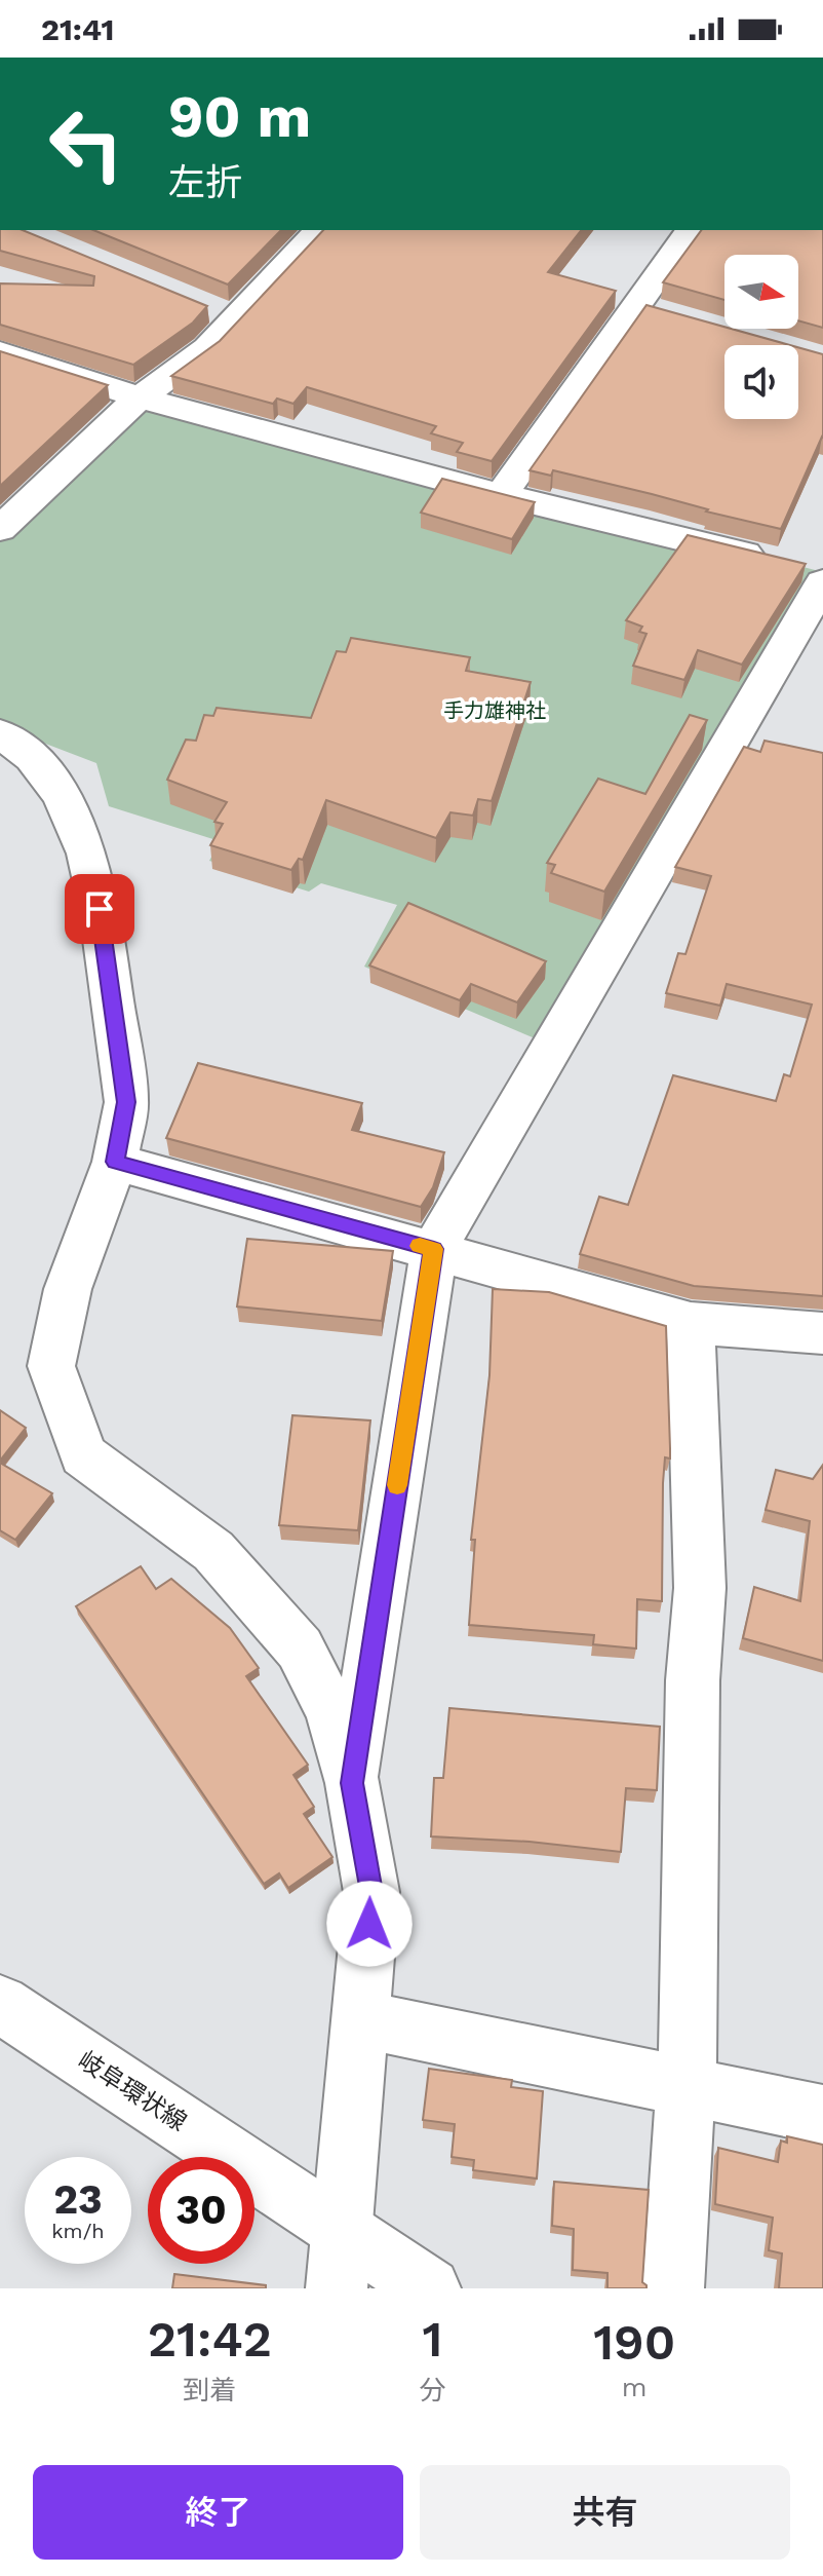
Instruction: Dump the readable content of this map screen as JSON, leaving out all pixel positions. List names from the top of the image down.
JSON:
{
  "streets": {
    "street": ["岐阜環状線"]
  },
  "parks": ["手力雄神社"],
  "north": "right",
  "page": {
    "status": "21:41",
    "turn": ["90 m", "左折"],
    "speed": "23 km/h",
    "limit": "30",
    "eta": [
      "21:42",
      "到着",
      "1",
      "分",
      "190",
      "m"
    ],
    "buttons": ["終了", "共有"]
  }
}
